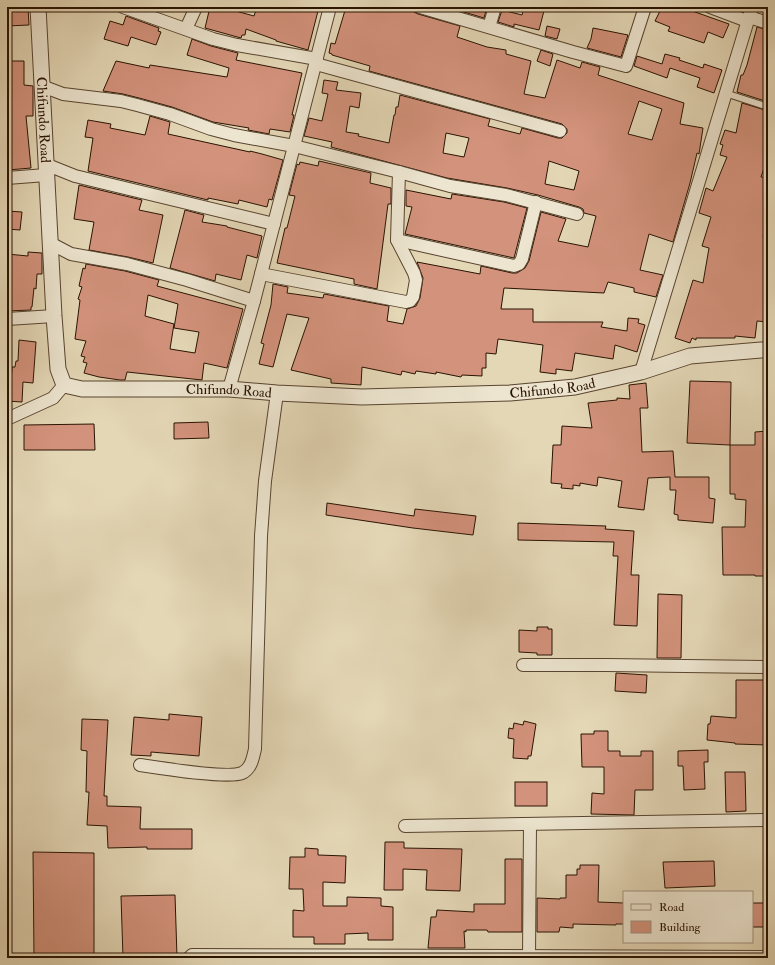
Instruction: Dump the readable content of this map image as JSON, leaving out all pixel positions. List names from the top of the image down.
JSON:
{
  "streets": {
    "street": ["Chifundo Road"]
  },
  "legend": ["Road", "Building"]
}
